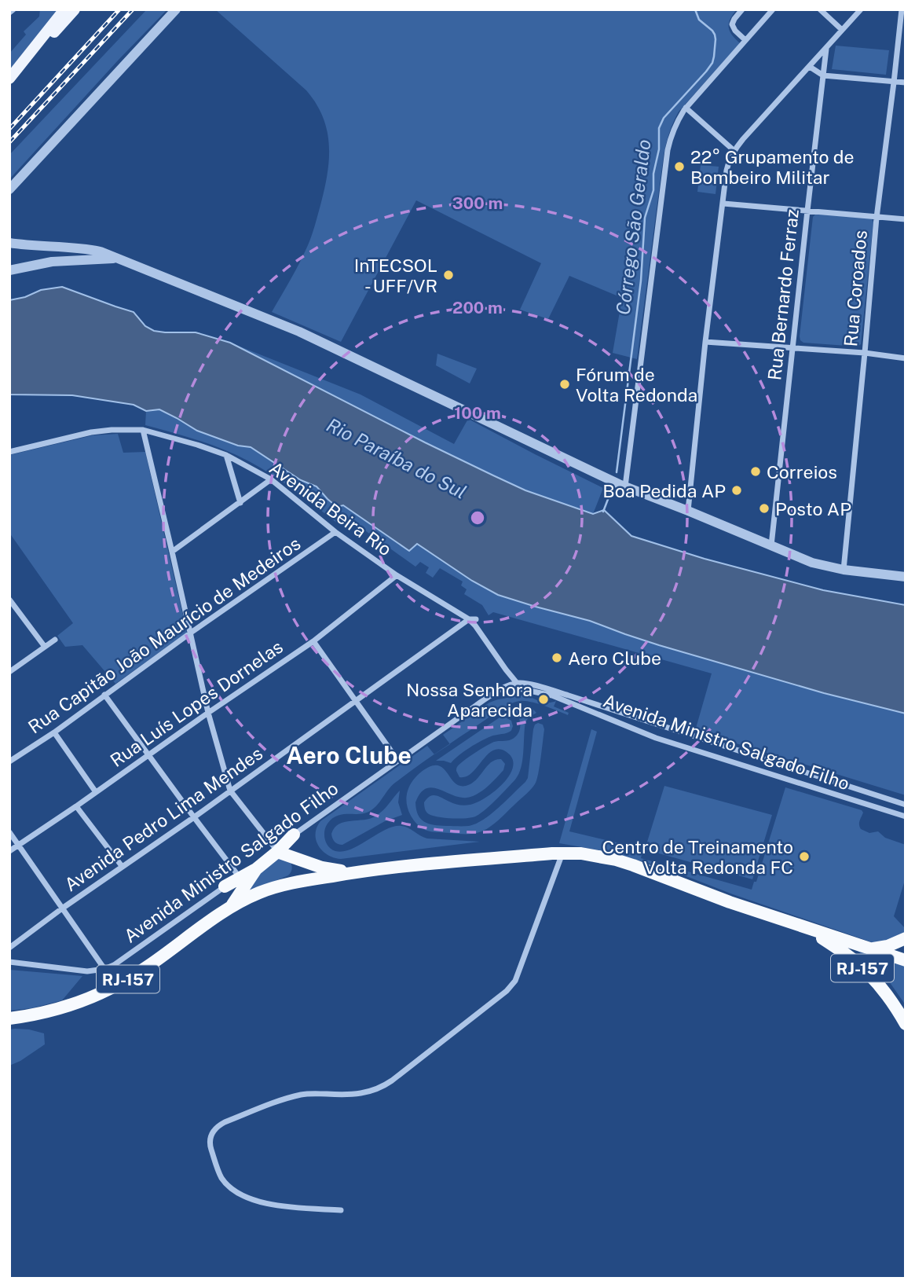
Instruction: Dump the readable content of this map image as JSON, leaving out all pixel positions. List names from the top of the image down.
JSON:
{
  "streets": {
    "highway": ["RJ-157"],
    "street": [
      "Rua Coroados",
      "Rua Bernardo Ferraz",
      "Avenida Beira Rio",
      "Rua Capitão João Maurício de Medeiros",
      "Rua Luís Lopes Dornelas",
      "Avenida Ministro Salgado Filho",
      "Avenida Pedro Lima Mendes"
    ]
  },
  "crossings": [
    ["Avenida Beira Rio", "Rua Capitão João Maurício de Medeiros"],
    ["Avenida Beira Rio", "Rua Luís Lopes Dornelas"],
    ["Avenida Beira Rio", "Avenida Ministro Salgado Filho"],
    ["Avenida Beira Rio", "Avenida Pedro Lima Mendes"]
  ],
  "districts": ["Aero Clube"],
  "water": ["Córrego São Geraldo", "Rio Paraíba do Sul"],
  "places": [
    "22° Grupamento de Bombeiro Militar",
    "InTECSOL - UFF/VR",
    "Fórum de Volta Redonda",
    "Correios",
    "Boa Pedida AP",
    "Posto AP",
    "Aero Clube",
    "Nossa Senhora Aparecida",
    "Centro de Treinamento Volta Redonda FC"
  ],
  "rings": ["300 m", "200 m", "100 m"]
}
